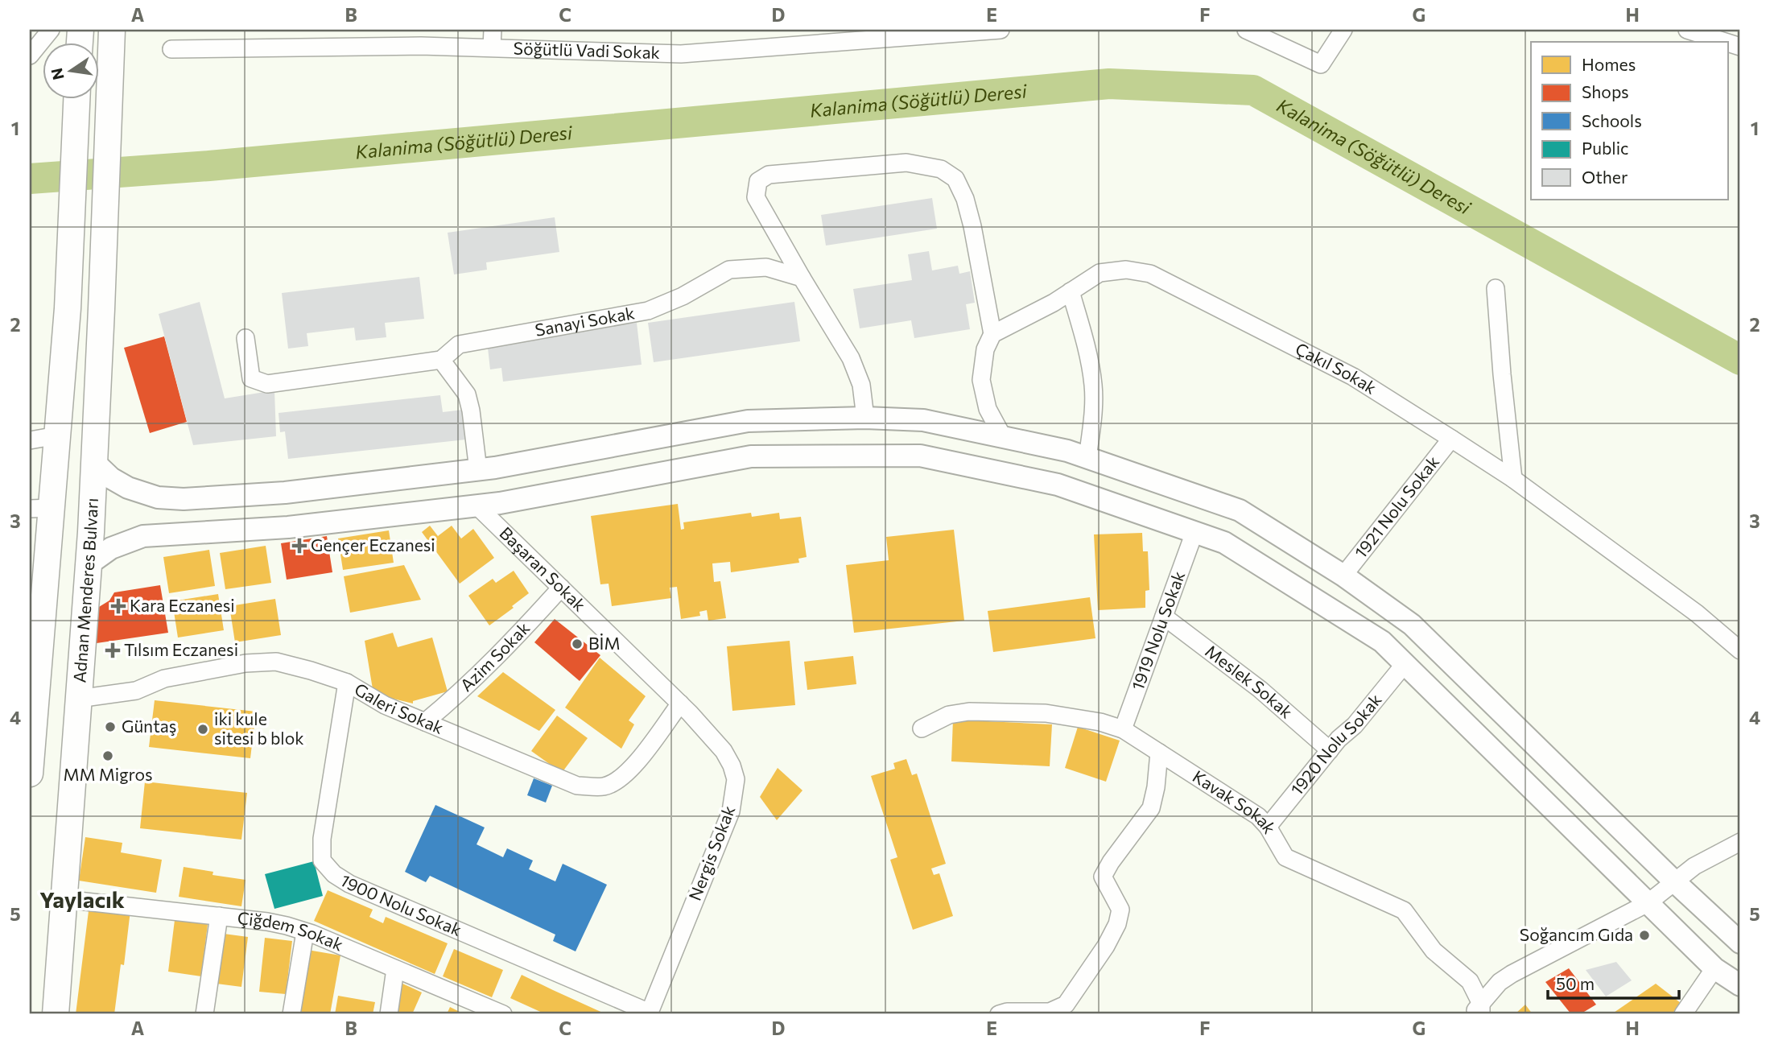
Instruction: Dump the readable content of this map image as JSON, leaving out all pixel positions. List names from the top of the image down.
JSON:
{
  "streets": {
    "highway": ["Adnan Menderes Bulvarı"],
    "street": [
      "Söğütlü Vadi Sokak",
      "Sanayi Sokak",
      "Çakıl Sokak",
      "1921 Nolu Sokak",
      "Başaran Sokak",
      "1919 Nolu Sokak",
      "Azim Sokak",
      "Meslek Sokak",
      "Galeri Sokak",
      "1920 Nolu Sokak",
      "Kavak Sokak",
      "Nergis Sokak",
      "1900 Nolu Sokak",
      "Çiğdem Sokak"
    ]
  },
  "crossings": [
    ["Çakıl Sokak", "1921 Nolu Sokak"],
    ["Başaran Sokak", "Azim Sokak"],
    ["Başaran Sokak", "Galeri Sokak"],
    ["Başaran Sokak", "Nergis Sokak"],
    ["Adnan Menderes Bulvarı", "Galeri Sokak"],
    ["Adnan Menderes Bulvarı", "Çiğdem Sokak"],
    ["1919 Nolu Sokak", "Meslek Sokak"],
    ["1919 Nolu Sokak", "Kavak Sokak"],
    ["Azim Sokak", "Galeri Sokak"],
    ["Meslek Sokak", "1920 Nolu Sokak"],
    ["Galeri Sokak", "Nergis Sokak"],
    ["Galeri Sokak", "1900 Nolu Sokak"],
    ["1920 Nolu Sokak", "Kavak Sokak"],
    ["Nergis Sokak", "1900 Nolu Sokak"]
  ],
  "districts": ["Yaylacık"],
  "water": ["Kalanima (Söğütlü) Deresi"],
  "places": {
    "health": ["Gençer Eczanesi", "Kara Eczanesi", "Tılsım Eczanesi"],
    "other": [
      "BİM",
      "Güntaş",
      "iki kule sitesi b blok",
      "MM Migros",
      "Soğancım Gıda"
    ]
  },
  "legend": [
    "Homes",
    "Shops",
    "Schools",
    "Public",
    "Other"
  ],
  "scale_bar": "50 m",
  "north": "left",
  "grid": {
    "columns": [
      "A",
      "B",
      "C",
      "D",
      "E",
      "F",
      "G",
      "H"
    ],
    "rows": [
      "1",
      "2",
      "3",
      "4",
      "5"
    ]
  }
}
